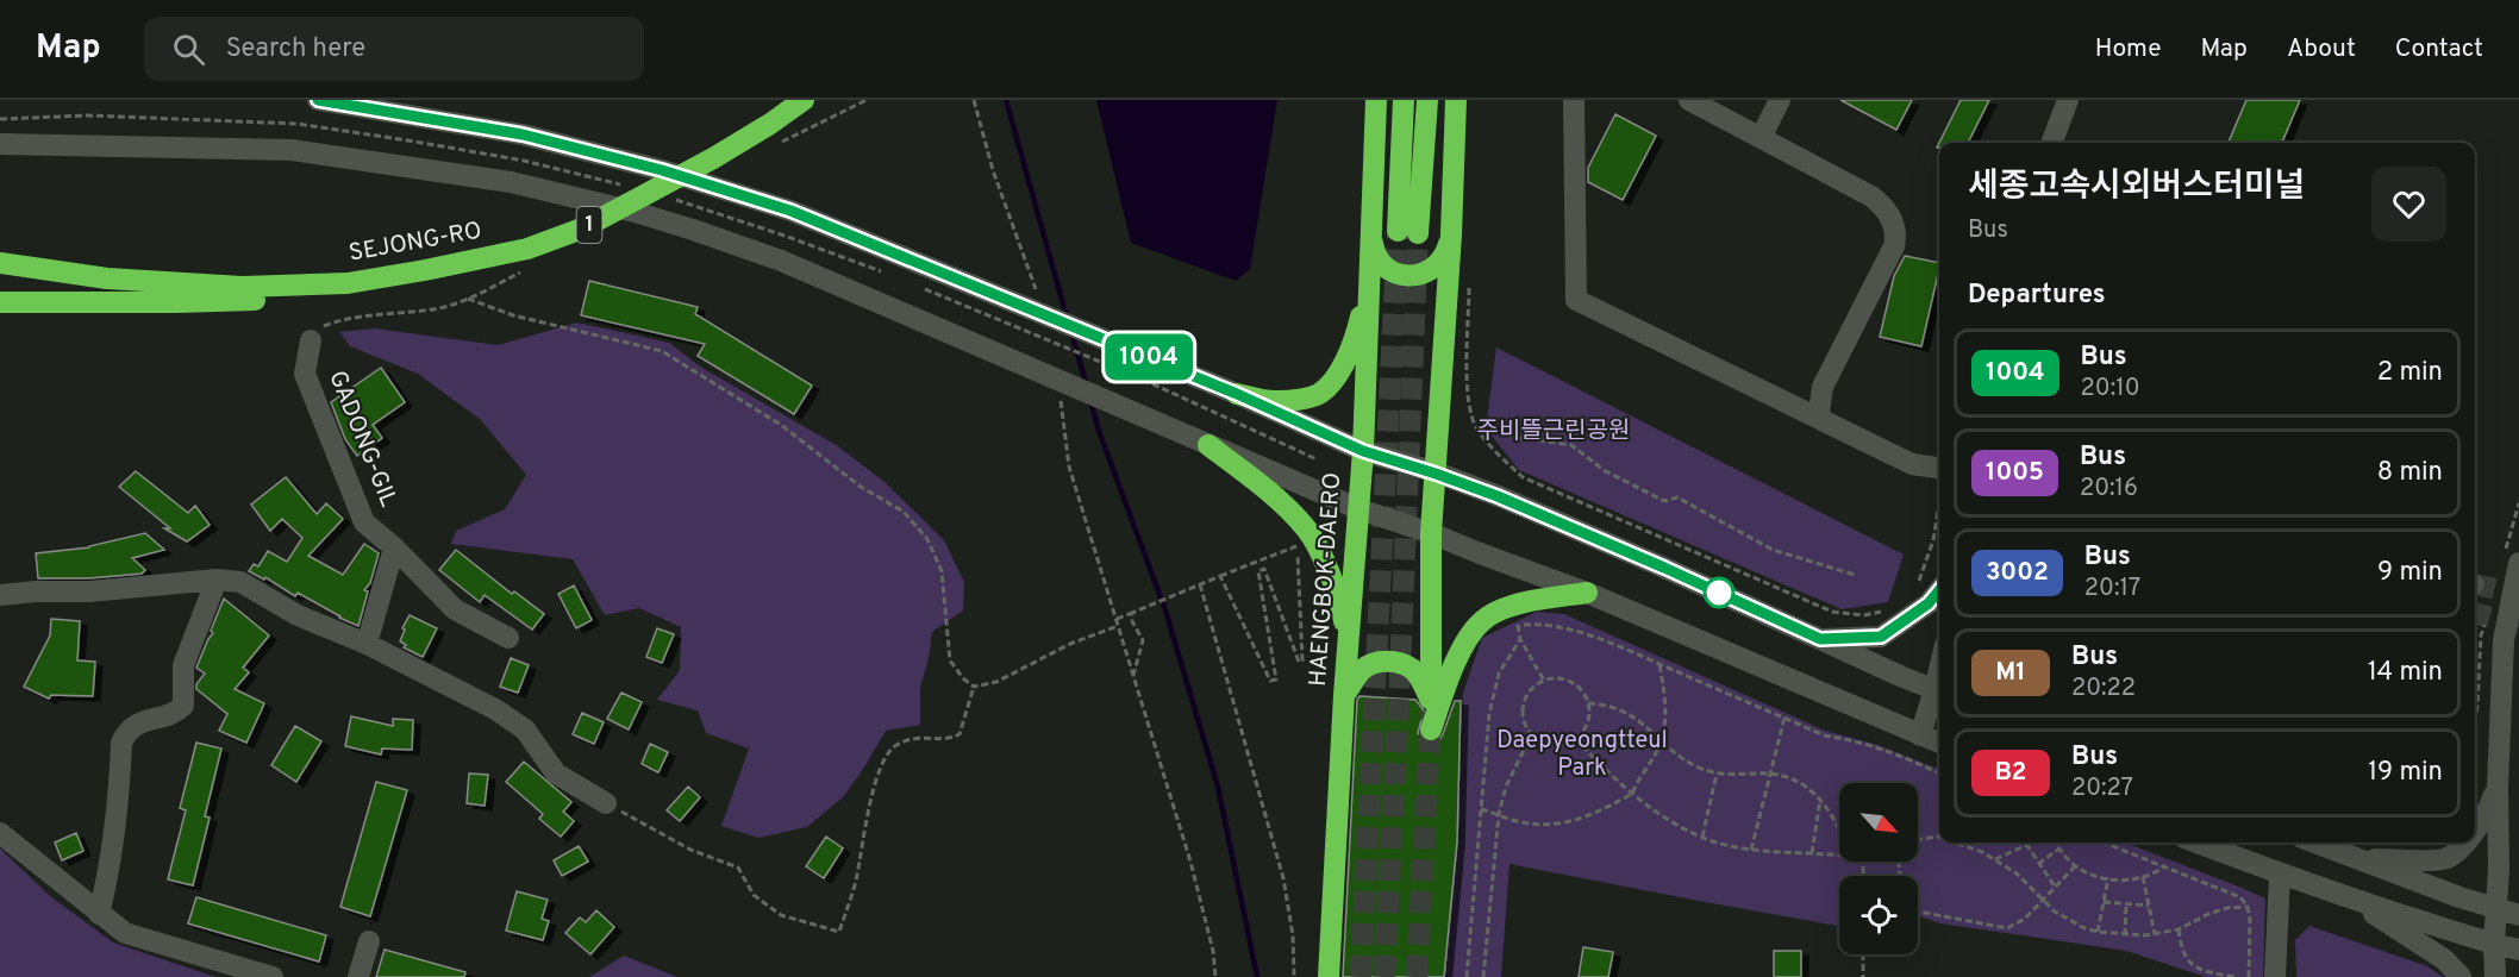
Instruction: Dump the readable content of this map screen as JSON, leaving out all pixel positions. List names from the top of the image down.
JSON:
{
  "streets": {
    "highway": ["1", "SEJONG-RO", "HAENGBOK-DAERO"],
    "street": ["GADONG-GIL"]
  },
  "parks": ["주비뜰근린공원", "Daepyeongtteul Park"],
  "lines": ["bus line 1004"],
  "north": "bottom right",
  "page": {
    "header": "Map",
    "search": "Search here",
    "nav": [
      "Home",
      "Map",
      "About",
      "Contact"
    ],
    "on_map": "1004",
    "heading": [
      ["세종고속시외버스터미널", "Bus"],
      "Departures"
    ],
    "list": [
      {
        "mark": "1004",
        "name": "Bus",
        "note": "20:10",
        "value": "2 min"
      },
      {
        "mark": "1005",
        "name": "Bus",
        "note": "20:16",
        "value": "8 min"
      },
      {
        "mark": "3002",
        "name": "Bus",
        "note": "20:17",
        "value": "9 min"
      },
      {
        "mark": "M1",
        "name": "Bus",
        "note": "20:22",
        "value": "14 min"
      },
      {
        "mark": "B2",
        "name": "Bus",
        "note": "20:27",
        "value": "19 min"
      }
    ]
  }
}
